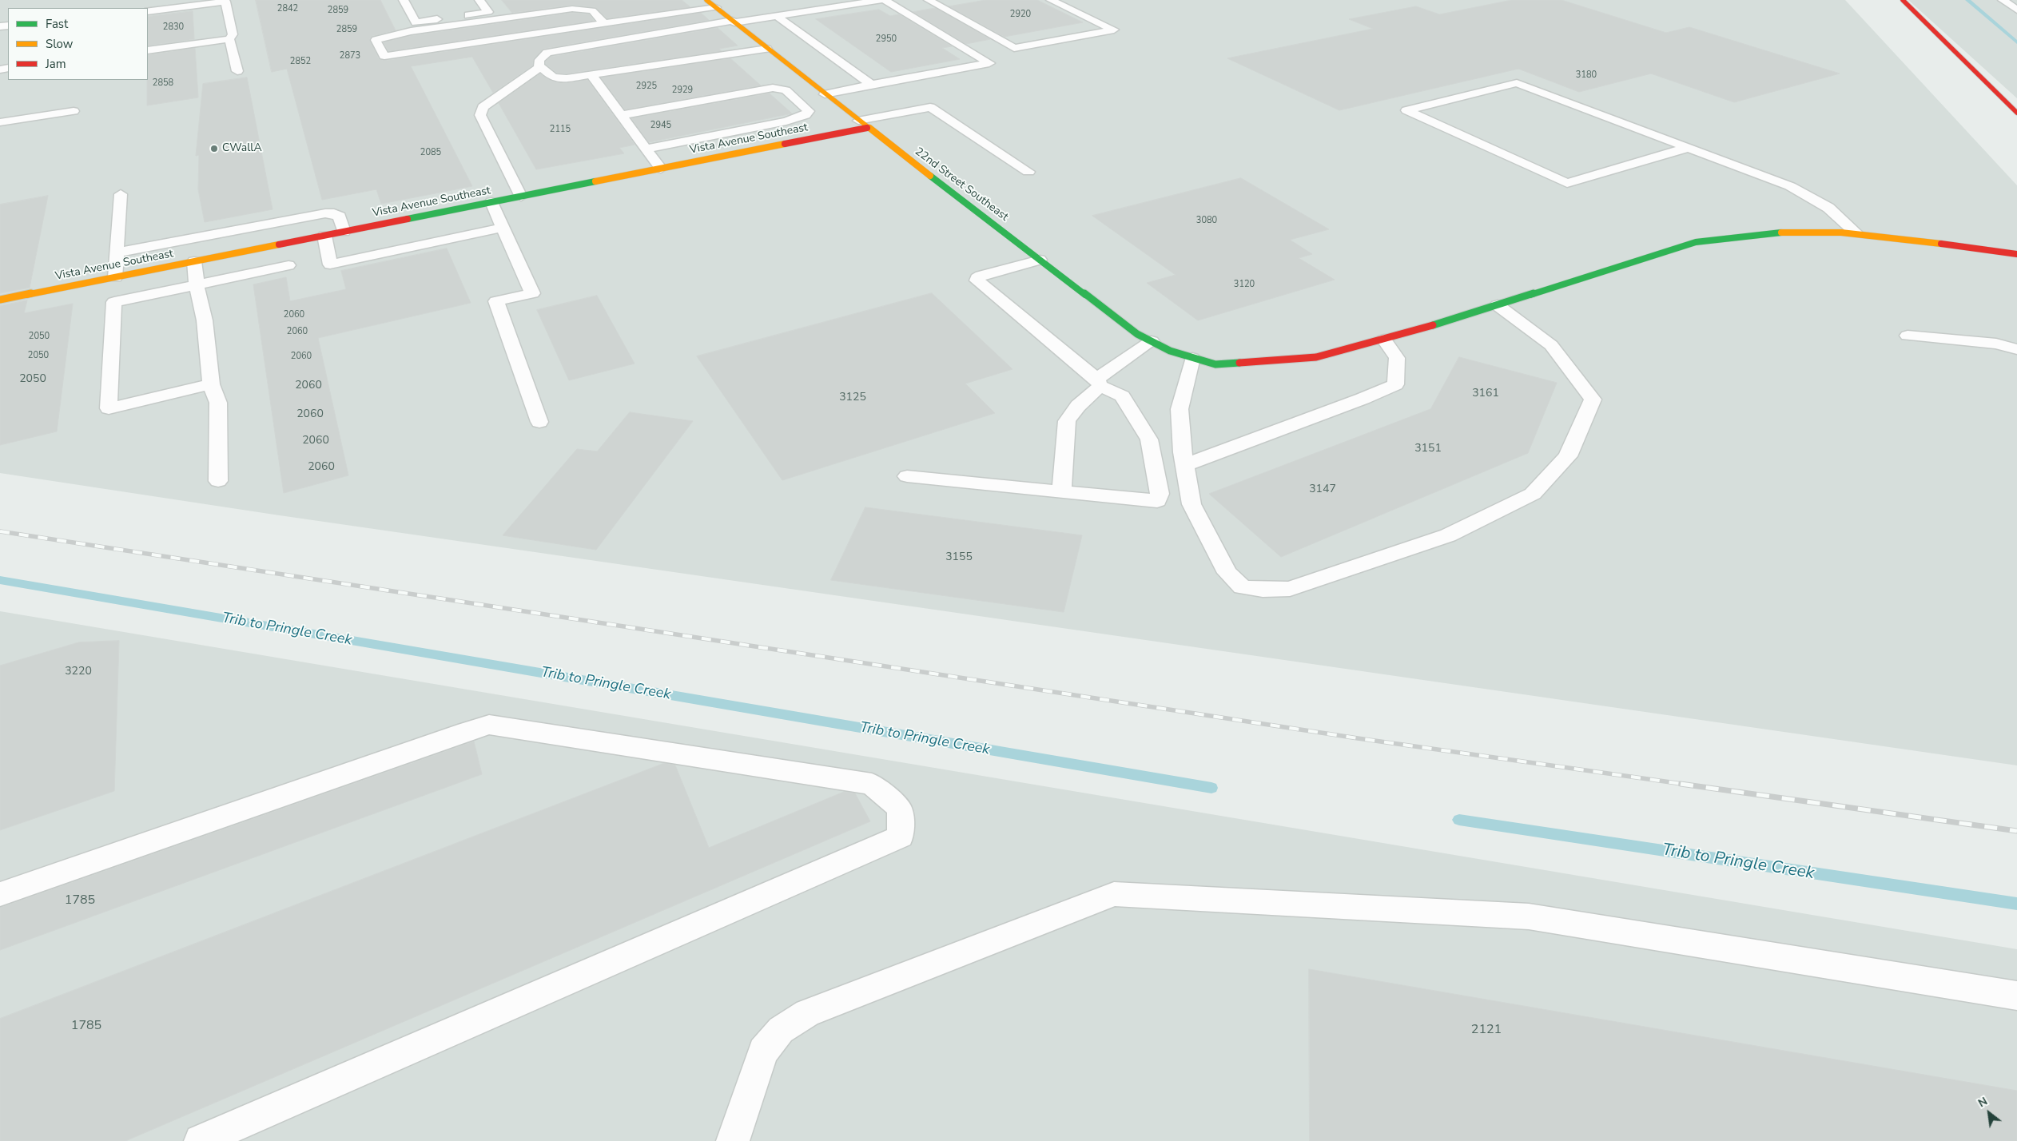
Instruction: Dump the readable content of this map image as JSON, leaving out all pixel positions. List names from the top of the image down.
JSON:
{
  "streets": {
    "street": ["Vista Avenue Southeast", "22nd Street Southeast"]
  },
  "crossings": [
    ["Vista Avenue Southeast", "22nd Street Southeast"]
  ],
  "water": ["Trib to Pringle Creek"],
  "places": ["CWallA"],
  "house_numbers": [
    "2842",
    "2859",
    "2920",
    "2830",
    "2859",
    "2950",
    "2873",
    "2852",
    "3180",
    "2858",
    "2925",
    "2929",
    "2945",
    "2115",
    "2085",
    "3080",
    "3120",
    "2060",
    "2060",
    "2050",
    "2050",
    "2060",
    "2050",
    "2060",
    "3161",
    "3125",
    "2060",
    "2060",
    "3151",
    "2060",
    "3147",
    "3155",
    "3220",
    "1785",
    "1785",
    "2121"
  ],
  "legend": ["Fast", "Slow", "Jam"],
  "north": "top left"
}
